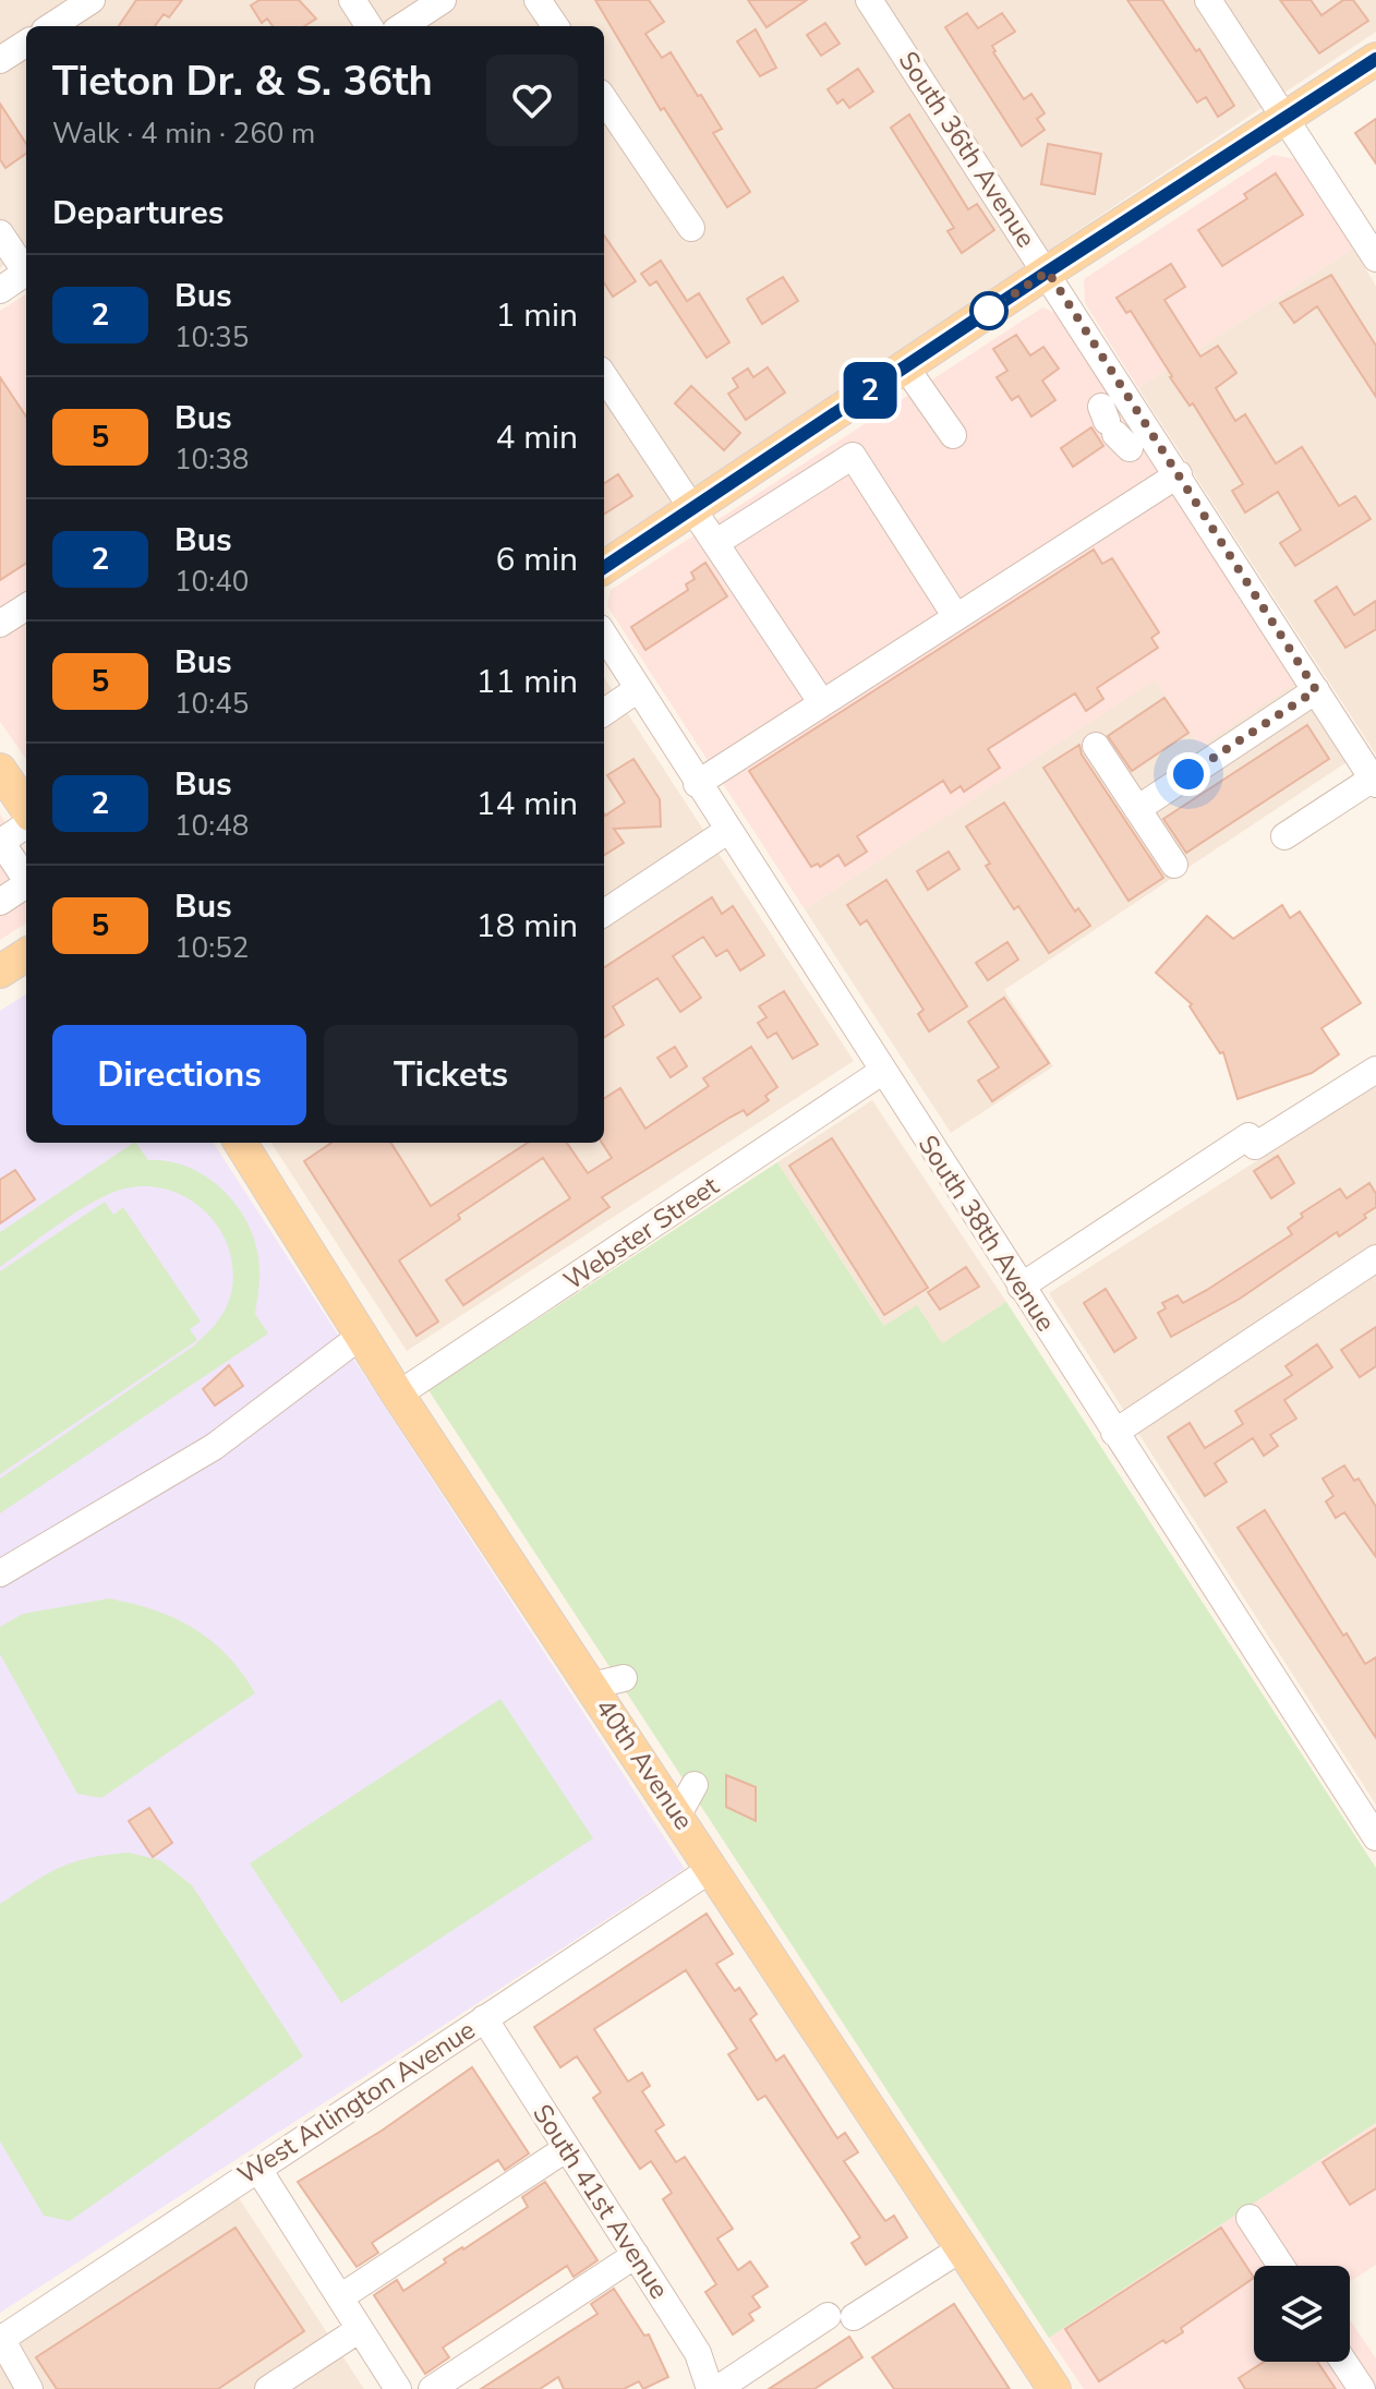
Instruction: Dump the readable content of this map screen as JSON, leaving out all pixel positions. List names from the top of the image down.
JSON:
{
  "streets": {
    "main road": ["40th Avenue"],
    "street": [
      "South 36th Avenue",
      "Webster Street",
      "South 38th Avenue",
      "West Arlington Avenue",
      "South 41st Avenue"
    ]
  },
  "crossings": [
    ["Webster Street", "South 38th Avenue"],
    ["Webster Street", "40th Avenue"],
    ["40th Avenue", "West Arlington Avenue"],
    ["West Arlington Avenue", "South 41st Avenue"]
  ],
  "lines": ["bus line 2"],
  "page": {
    "on_map": "2",
    "heading": [
      ["Tieton Dr. & S. 36th", "Walk · 4 min · 260 m"],
      "Departures"
    ],
    "list": [
      {
        "mark": "2",
        "name": "Bus",
        "note": "10:35",
        "value": "1 min"
      },
      {
        "mark": "5",
        "name": "Bus",
        "note": "10:38",
        "value": "4 min"
      },
      {
        "mark": "2",
        "name": "Bus",
        "note": "10:40",
        "value": "6 min"
      },
      {
        "mark": "5",
        "name": "Bus",
        "note": "10:45",
        "value": "11 min"
      },
      {
        "mark": "2",
        "name": "Bus",
        "note": "10:48",
        "value": "14 min"
      },
      {
        "mark": "5",
        "name": "Bus",
        "note": "10:52",
        "value": "18 min"
      }
    ],
    "buttons": ["Directions", "Tickets"]
  }
}
